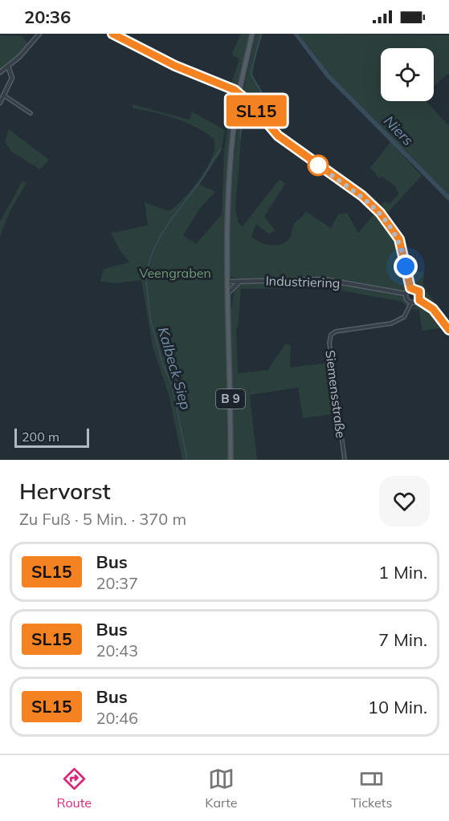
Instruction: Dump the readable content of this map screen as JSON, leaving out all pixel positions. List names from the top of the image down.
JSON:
{
  "streets": {
    "main road": ["B 9"],
    "street": ["Industriering", "Siemensstraße"]
  },
  "crossings": [
    ["Industriering", "Siemensstraße"],
    ["Industriering", "B 9"]
  ],
  "water": ["Niers", "Kalbeck Siep"],
  "parks": ["Veengraben"],
  "lines": ["bus line SL15"],
  "scale_bar": "200 m",
  "page": {
    "status": "20:36",
    "on_map": "SL15",
    "scale": "200 m",
    "heading": ["Hervorst", "Zu Fuß · 5 Min. · 370 m"],
    "list": [
      {
        "mark": "SL15",
        "name": "Bus",
        "note": "20:37",
        "value": "1 Min."
      },
      {
        "mark": "SL15",
        "name": "Bus",
        "note": "20:43",
        "value": "7 Min."
      },
      {
        "mark": "SL15",
        "name": "Bus",
        "note": "20:46",
        "value": "10 Min."
      }
    ],
    "tabs": ["Route", "Karte", "Tickets"]
  }
}
